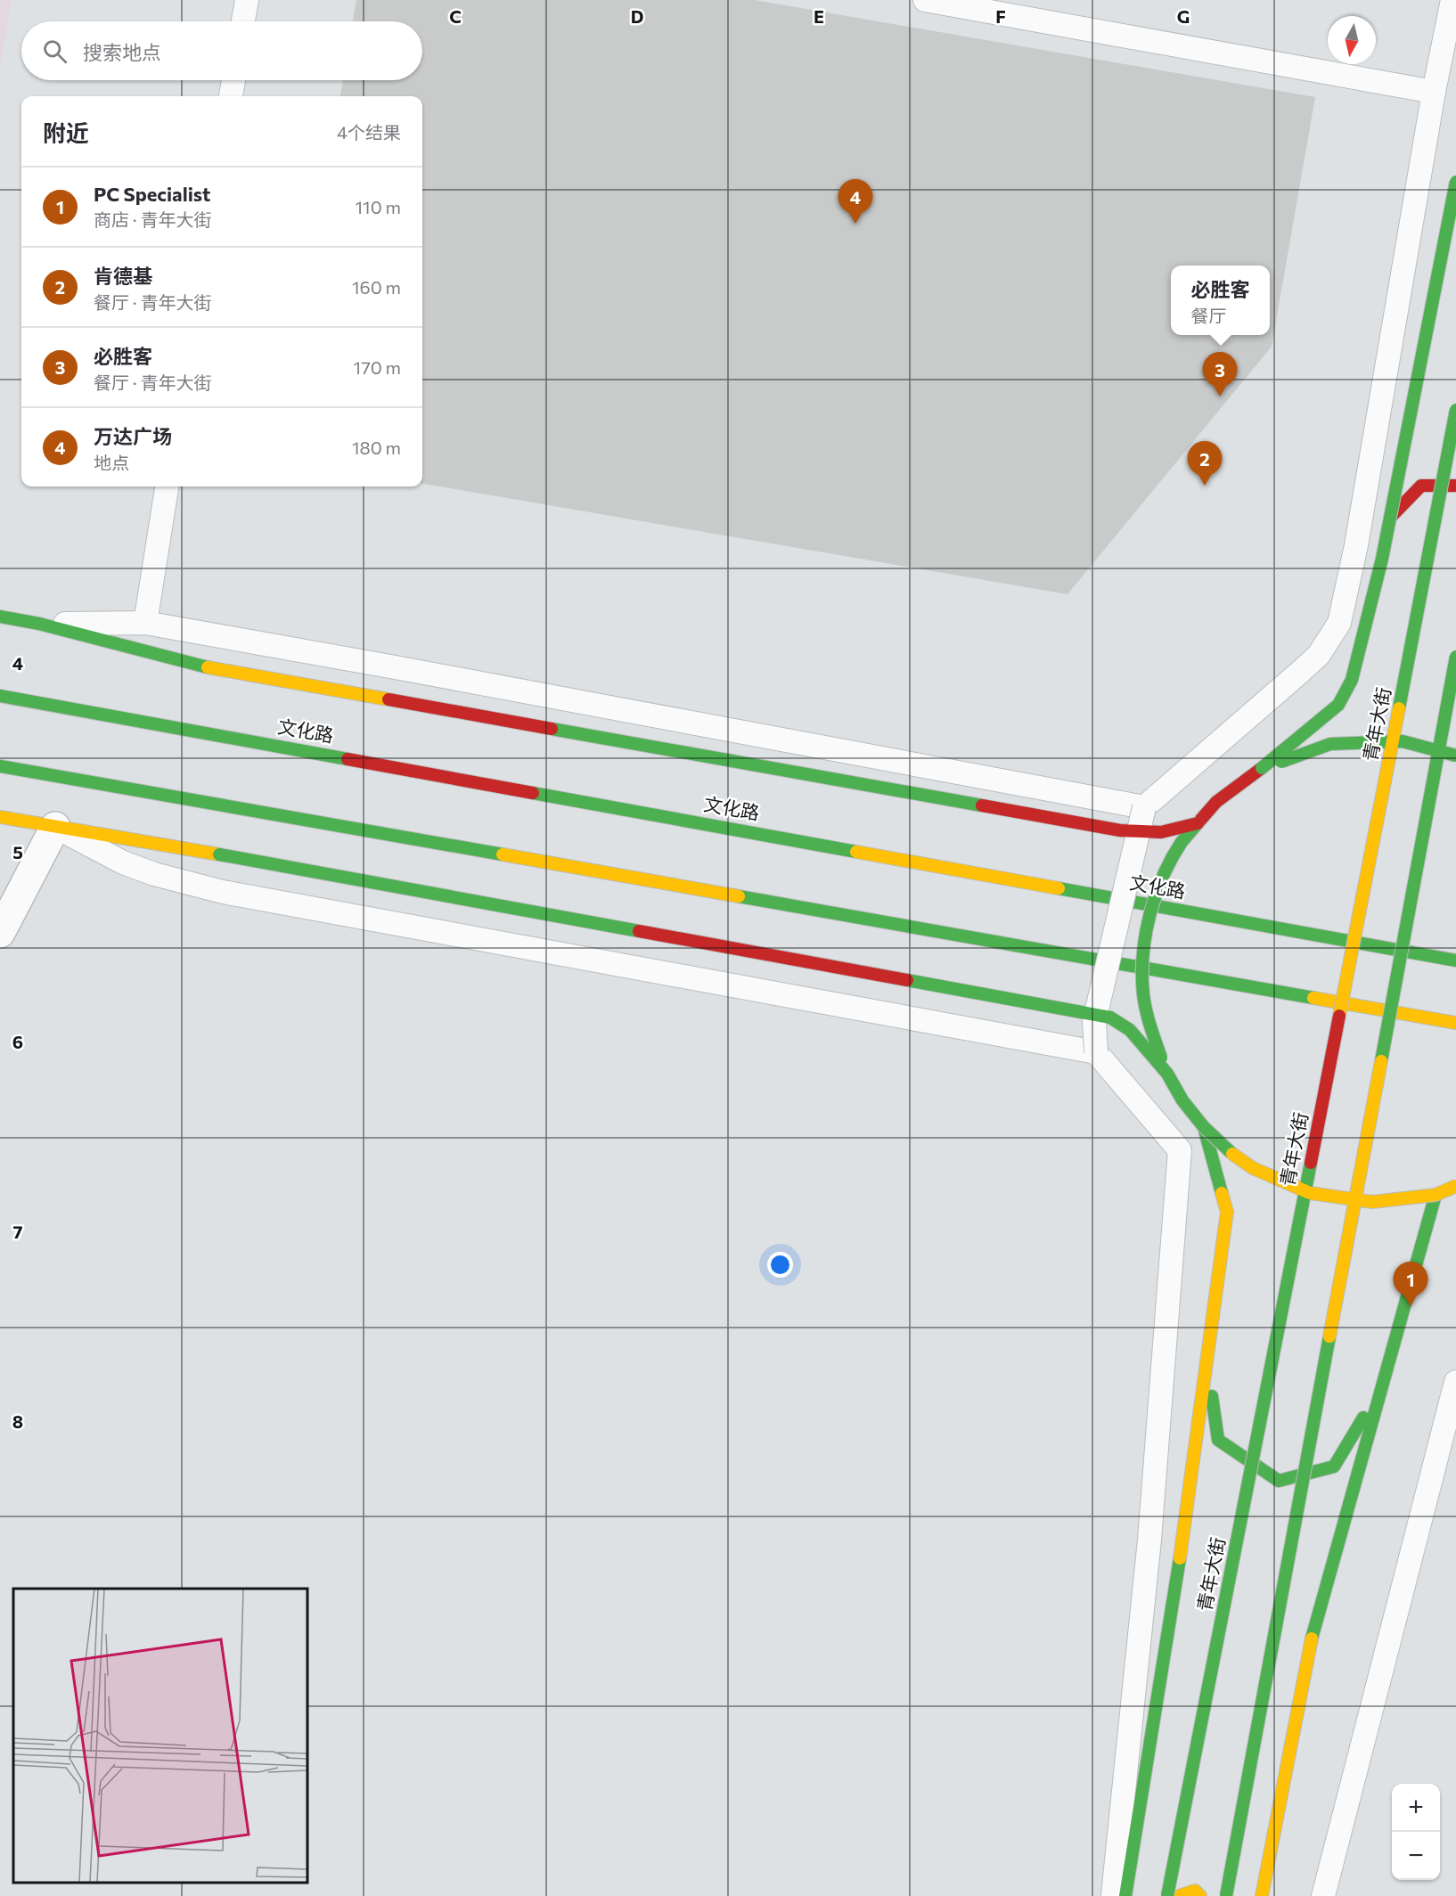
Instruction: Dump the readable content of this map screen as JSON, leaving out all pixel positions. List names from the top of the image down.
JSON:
{
  "streets": {
    "main road": ["青年大街", "文化路"]
  },
  "north": "bottom",
  "page": {
    "search": "搜索地点",
    "heading": ["附近", "4个结果"],
    "list": [
      {
        "mark": "1",
        "name": "PC Specialist",
        "note": "商店 · 青年大街",
        "value": "110 m"
      },
      {
        "mark": "2",
        "name": "肯德基",
        "note": "餐厅 · 青年大街",
        "value": "160 m"
      },
      {
        "mark": "3",
        "name": "必胜客",
        "note": "餐厅 · 青年大街",
        "value": "170 m"
      },
      {
        "mark": "4",
        "name": "万达广场",
        "note": "地点",
        "value": "180 m"
      }
    ],
    "pins": [
      "4",
      "3",
      "2",
      "1"
    ],
    "popup": ["必胜客", "餐厅"],
    "map_buttons": ["+", "−"]
  },
  "grid": {
    "columns": [
      "C",
      "D",
      "E",
      "F",
      "G"
    ],
    "rows": [
      "4",
      "5",
      "6",
      "7",
      "8"
    ]
  }
}
